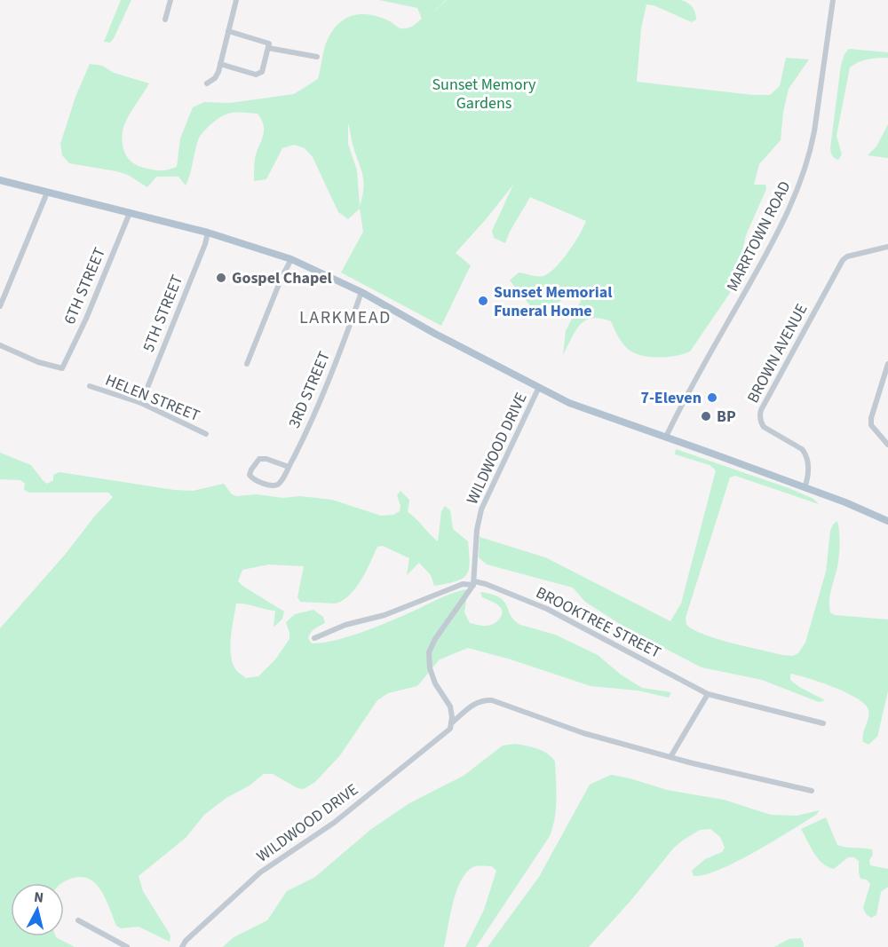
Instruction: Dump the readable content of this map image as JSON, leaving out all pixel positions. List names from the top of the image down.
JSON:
{
  "streets": {
    "street": [
      "MARRTOWN ROAD",
      "6TH STREET",
      "5TH STREET",
      "BROWN AVENUE",
      "3RD STREET",
      "HELEN STREET",
      "WILDWOOD DRIVE",
      "BROOKTREE STREET"
    ]
  },
  "crossings": [
    ["5TH STREET", "HELEN STREET"],
    ["WILDWOOD DRIVE", "BROOKTREE STREET"]
  ],
  "districts": ["LARKMEAD"],
  "parks": ["Sunset Memory Gardens"],
  "places": [
    "Gospel Chapel",
    "Sunset Memorial Funeral Home",
    "7-Eleven",
    "BP"
  ],
  "north": "top"
}
